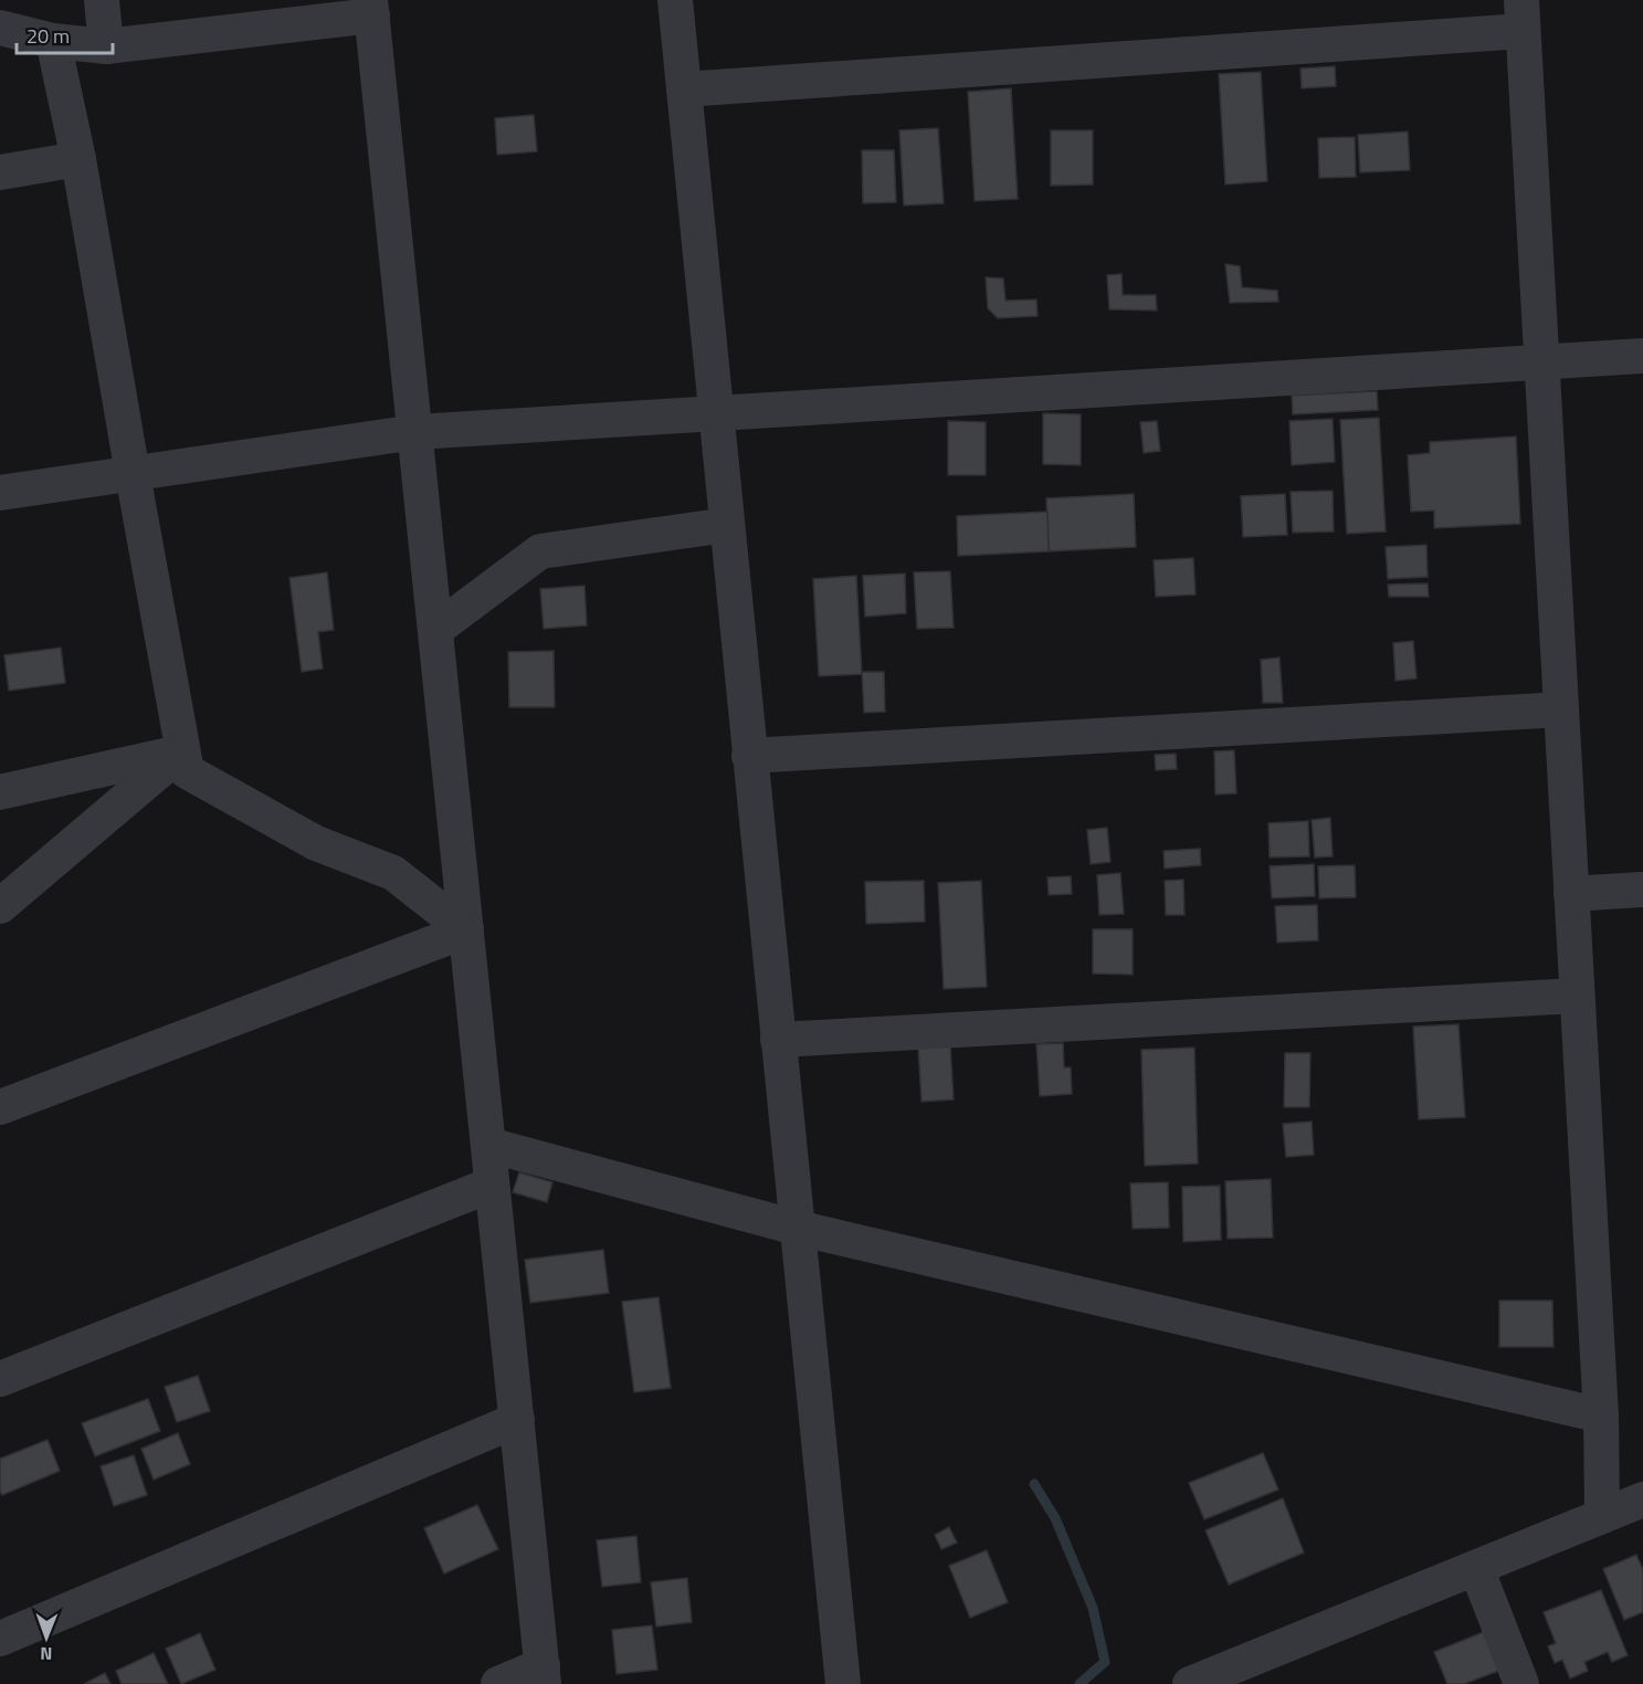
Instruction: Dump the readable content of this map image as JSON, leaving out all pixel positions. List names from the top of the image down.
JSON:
{
  "scale_bar": "20 m",
  "north": "bottom"
}
